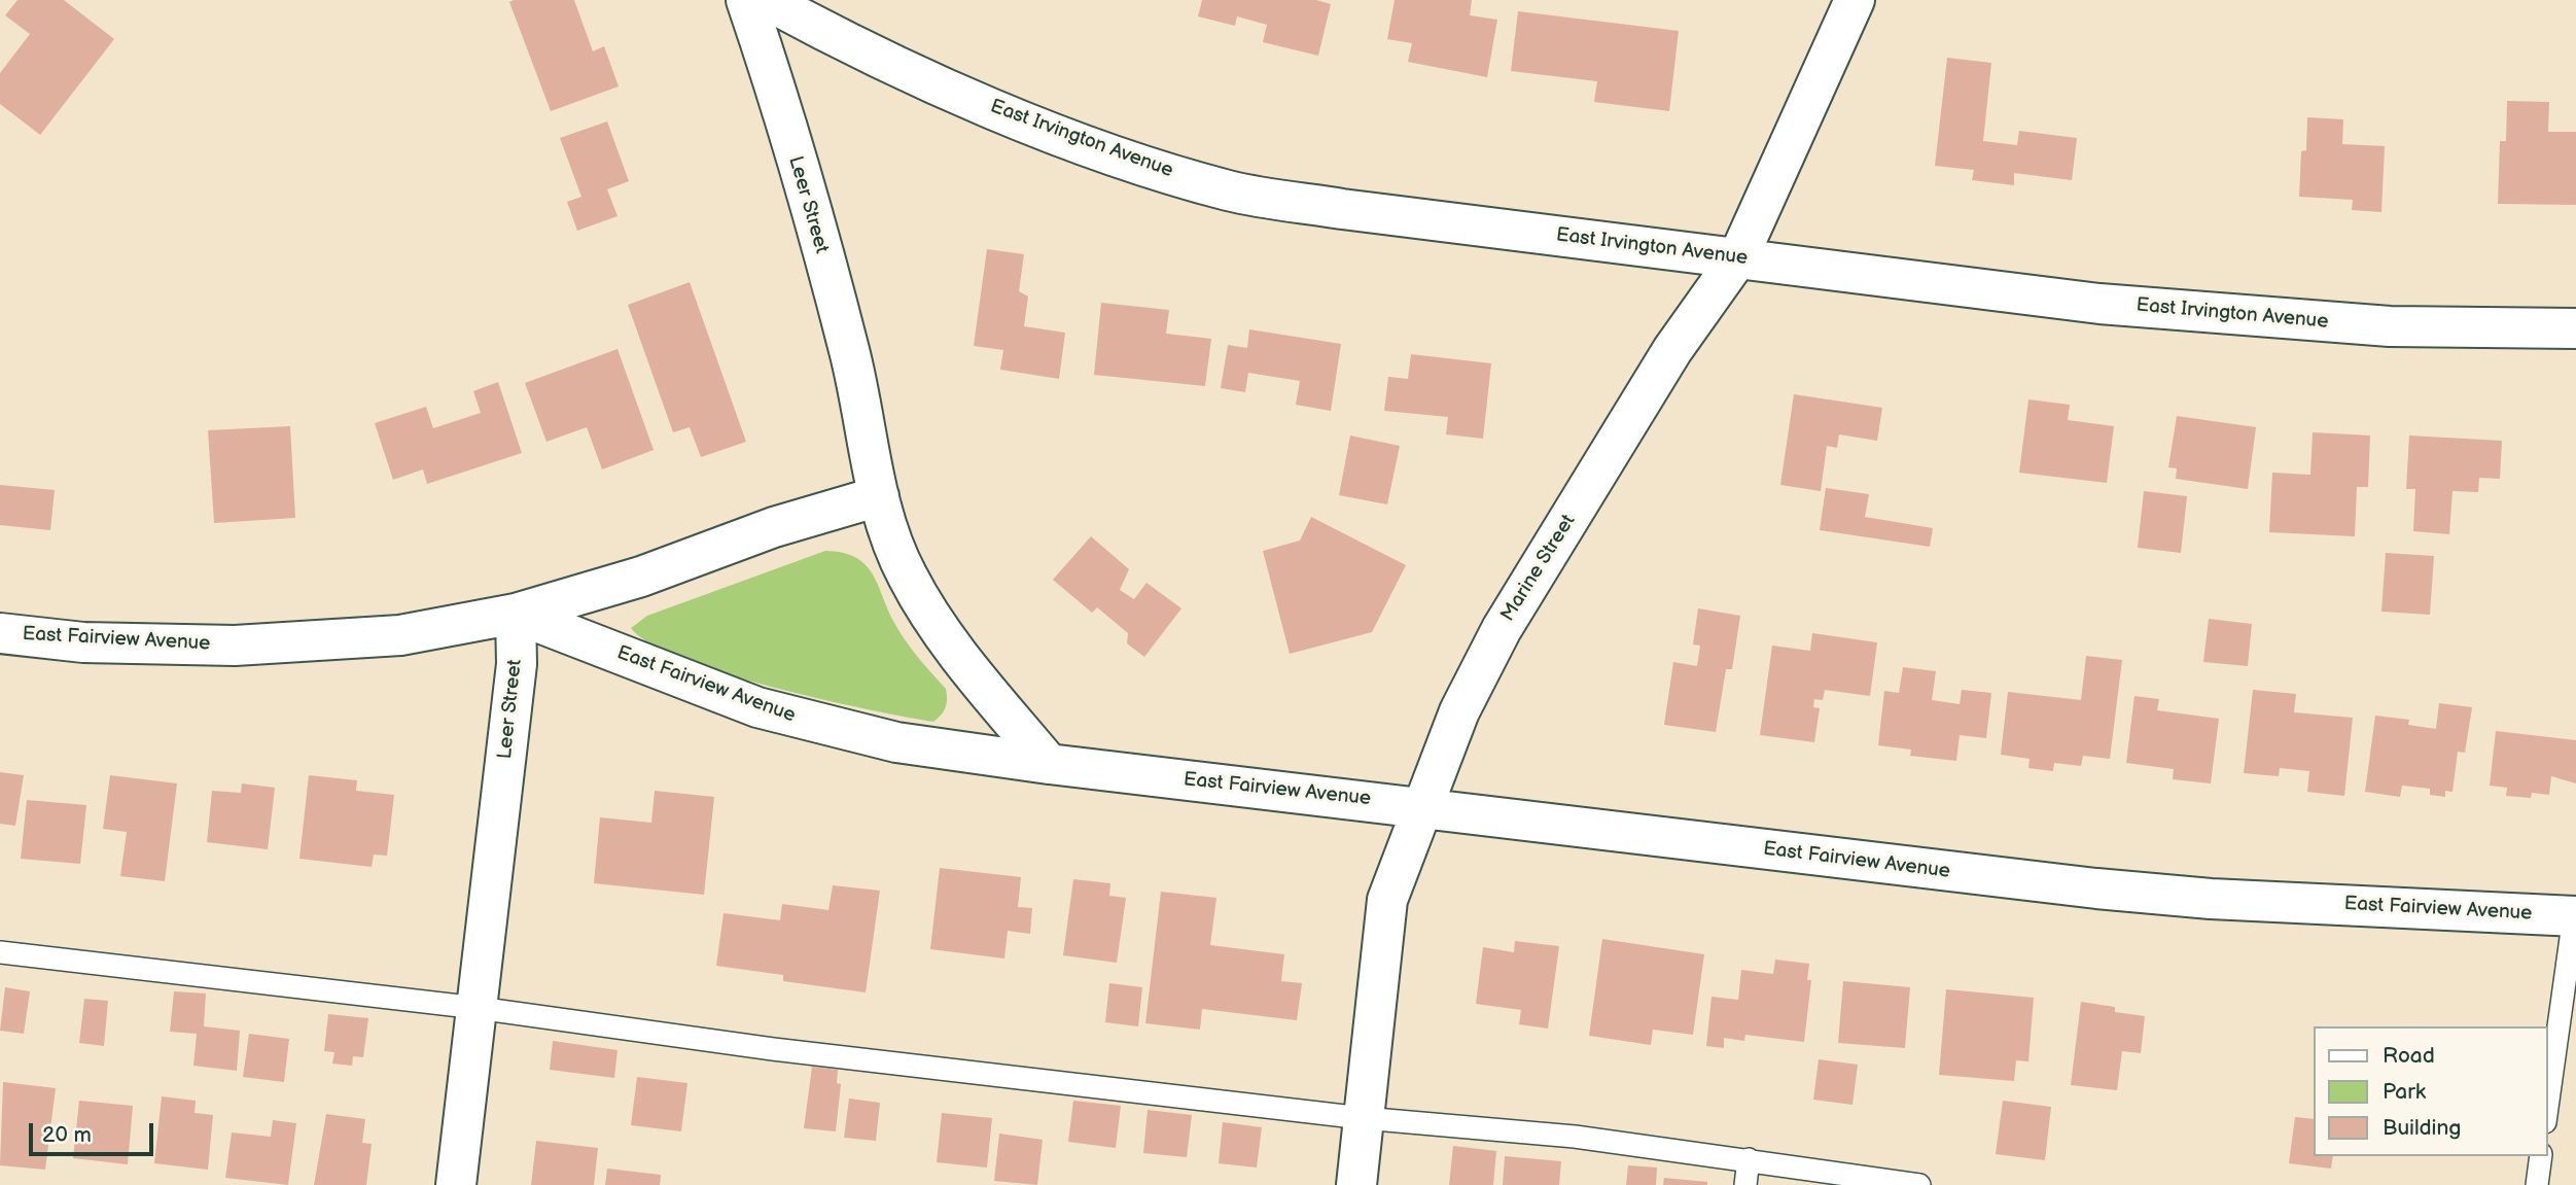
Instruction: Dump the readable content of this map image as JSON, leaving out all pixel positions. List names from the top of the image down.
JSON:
{
  "streets": {
    "street": [
      "East Irvington Avenue",
      "Leer Street",
      "Marine Street",
      "East Fairview Avenue"
    ]
  },
  "crossings": [
    ["East Irvington Avenue", "Marine Street"],
    ["Leer Street", "East Fairview Avenue"],
    ["Marine Street", "East Fairview Avenue"]
  ],
  "legend": ["Road", "Park", "Building"],
  "scale_bar": "20 m"
}
